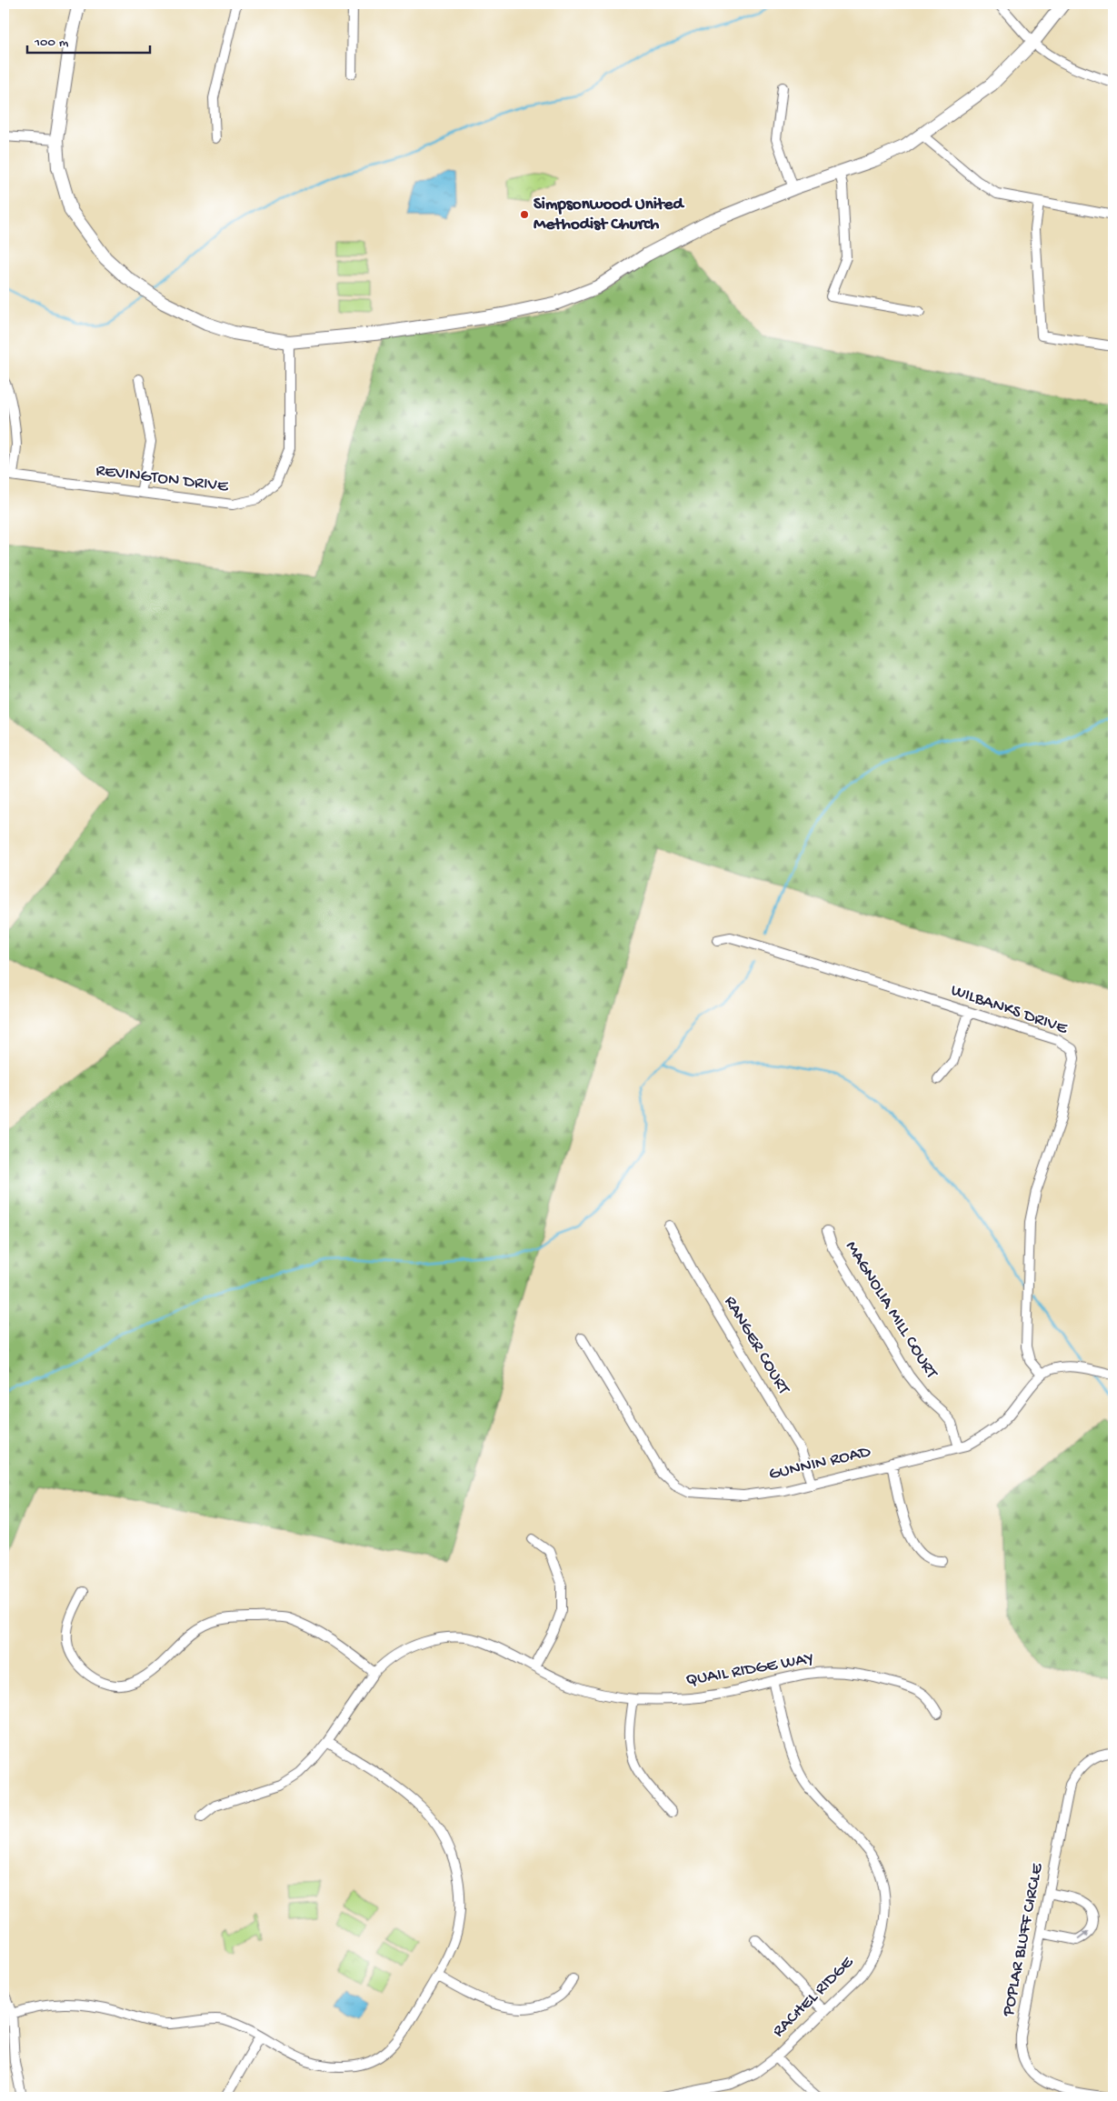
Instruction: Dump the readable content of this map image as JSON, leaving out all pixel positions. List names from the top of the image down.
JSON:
{
  "streets": {
    "street": [
      "REVINGTON DRIVE",
      "WILBANKS DRIVE",
      "MAGNOLIA MILL COURT",
      "RANGER COURT",
      "GUNNIN ROAD",
      "QUAIL RIDGE WAY",
      "POPLAR BLUFF CIRCLE",
      "RACHEL RIDGE"
    ]
  },
  "crossings": [
    ["WILBANKS DRIVE", "GUNNIN ROAD"],
    ["MAGNOLIA MILL COURT", "GUNNIN ROAD"],
    ["RANGER COURT", "GUNNIN ROAD"],
    ["QUAIL RIDGE WAY", "RACHEL RIDGE"]
  ],
  "places": ["Simpsonwood United Methodist Church"],
  "scale_bar": "100 m"
}
